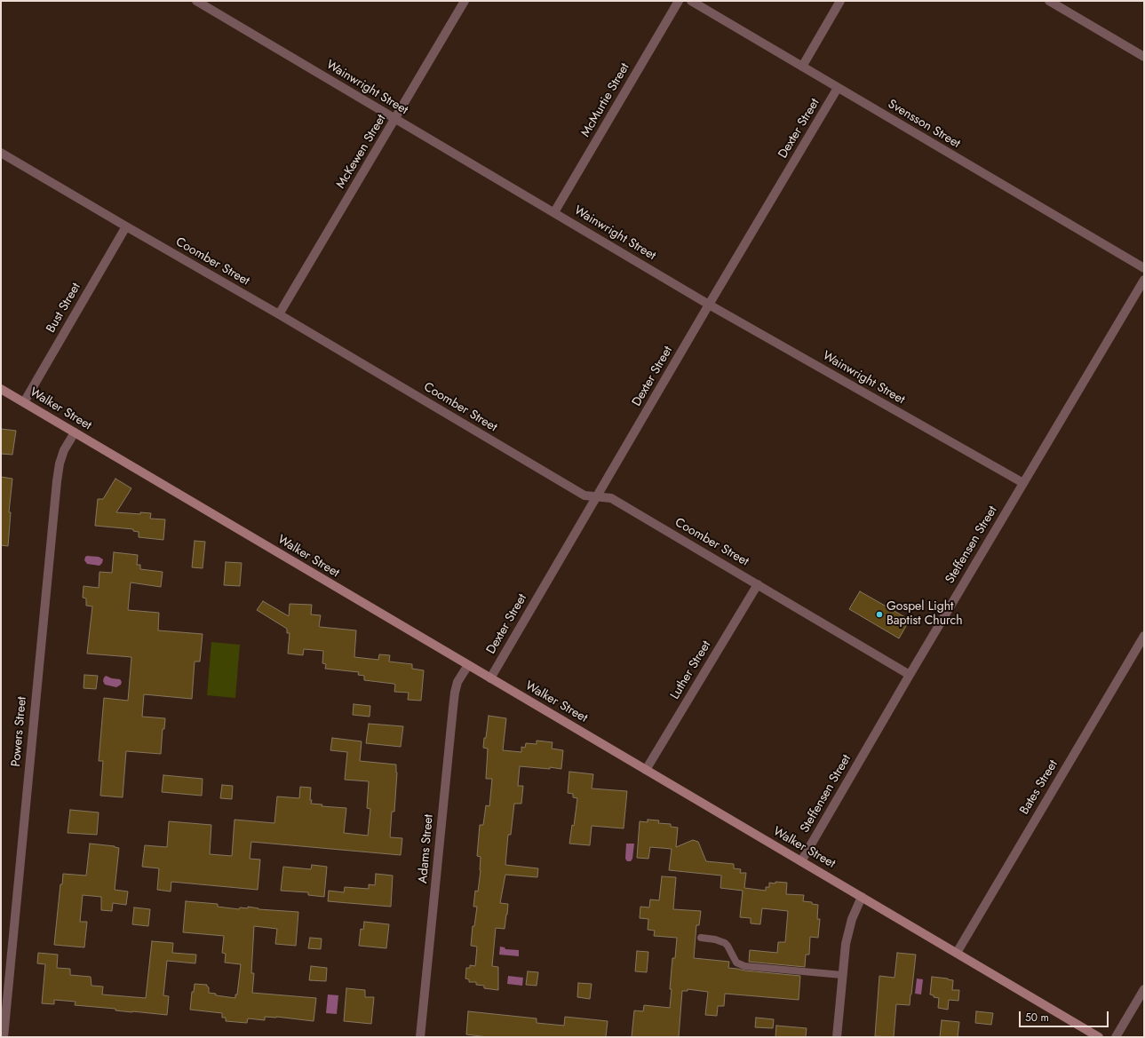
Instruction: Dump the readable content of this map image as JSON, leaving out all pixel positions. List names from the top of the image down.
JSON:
{
  "streets": {
    "main road": ["Walker Street"],
    "street": [
      "Wainwright Street",
      "McMurtie Street",
      "Svensson Street",
      "Dexter Street",
      "McKewen Street",
      "Coomber Street",
      "Bust Street",
      "Steffensen Street",
      "Luther Street",
      "Powers Street",
      "Bates Street",
      "Adams Street"
    ]
  },
  "crossings": [
    ["Wainwright Street", "McMurtie Street"],
    ["Wainwright Street", "Dexter Street"],
    ["Wainwright Street", "McKewen Street"],
    ["Wainwright Street", "Steffensen Street"],
    ["Svensson Street", "Dexter Street"],
    ["Dexter Street", "Coomber Street"],
    ["Dexter Street", "Walker Street"],
    ["McKewen Street", "Coomber Street"],
    ["Coomber Street", "Bust Street"],
    ["Coomber Street", "Steffensen Street"],
    ["Coomber Street", "Luther Street"],
    ["Bust Street", "Walker Street"],
    ["Walker Street", "Steffensen Street"],
    ["Walker Street", "Luther Street"],
    ["Walker Street", "Powers Street"],
    ["Walker Street", "Bates Street"],
    ["Walker Street", "Adams Street"]
  ],
  "places": ["Gospel Light Baptist Church"],
  "scale_bar": "50 m"
}
